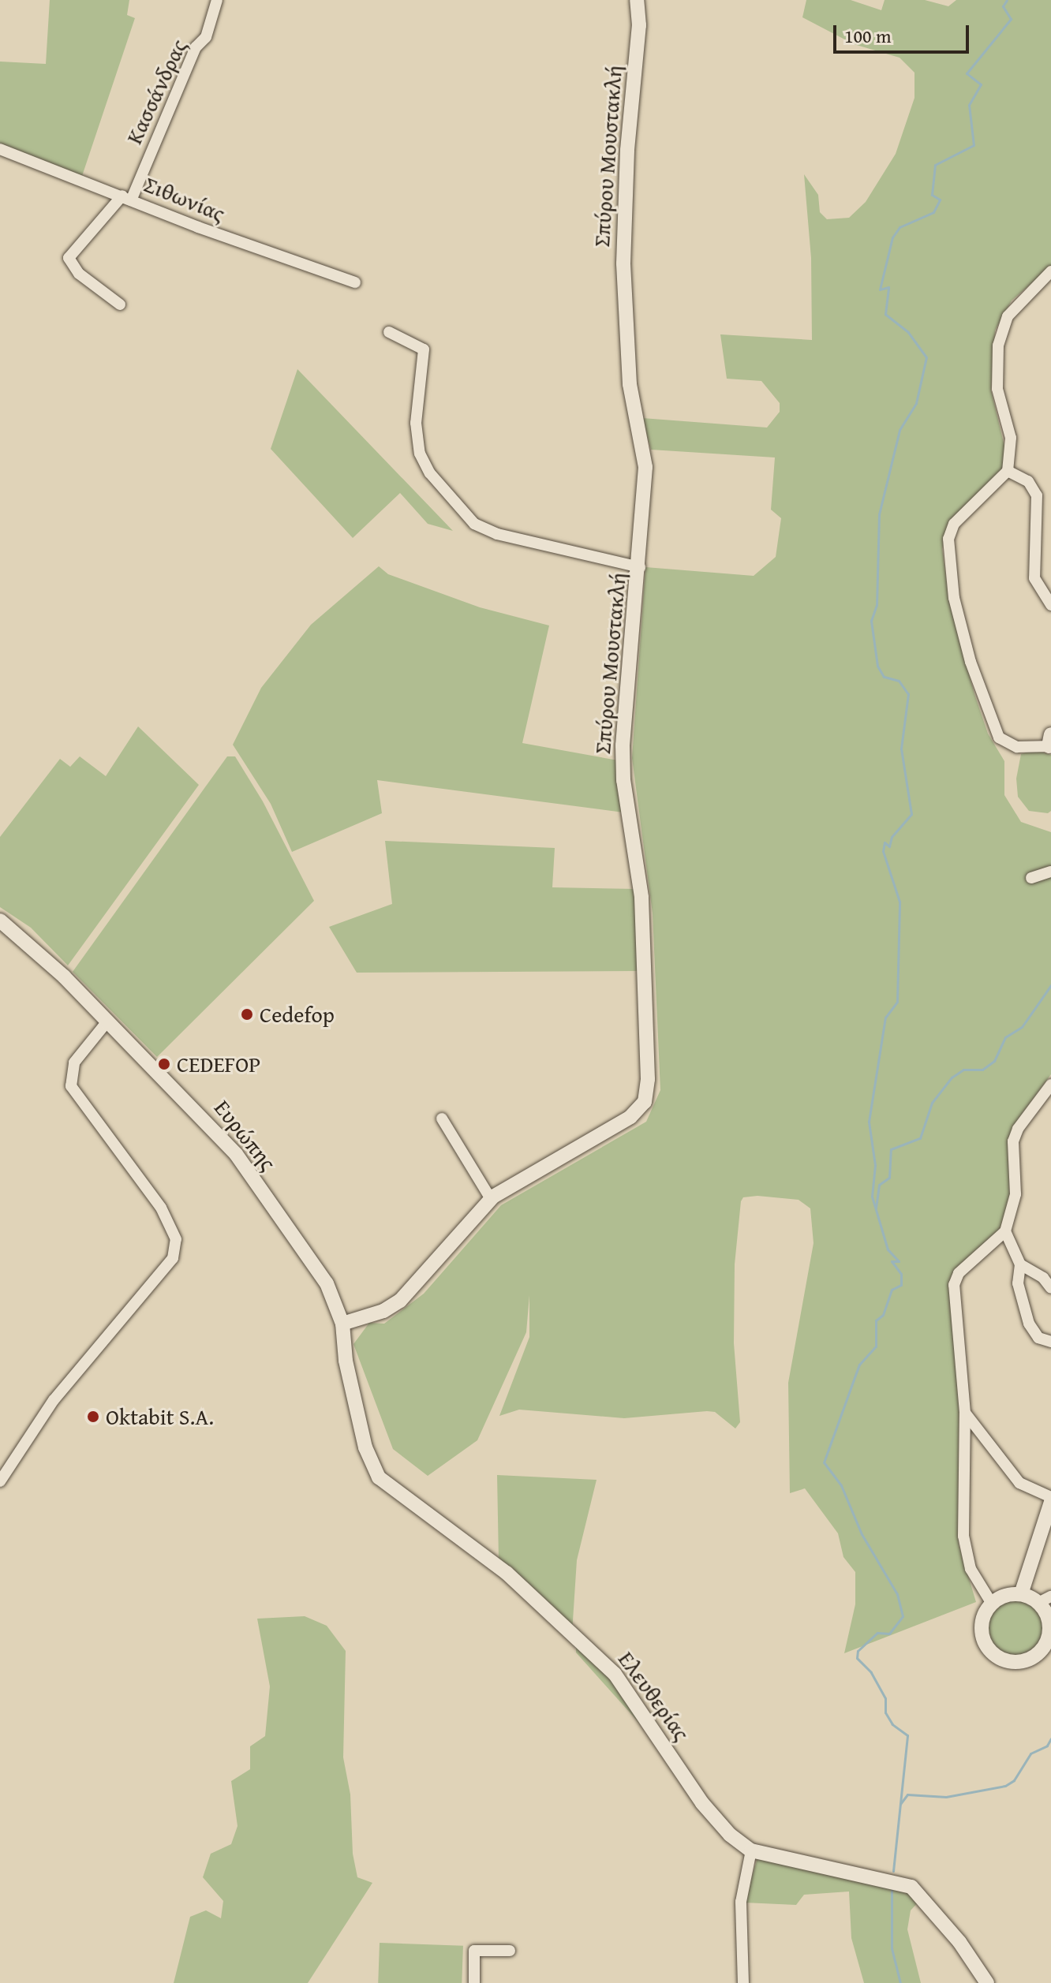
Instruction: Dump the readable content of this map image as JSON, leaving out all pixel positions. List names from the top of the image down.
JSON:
{
  "streets": {
    "street": [
      "Κασσάνδρας",
      "Σπύρου Μουστακλή",
      "Σιθωνίας",
      "Ευρώπης",
      "Ελευθερίας"
    ]
  },
  "crossings": [
    ["Κασσάνδρας", "Σιθωνίας"],
    ["Σπύρου Μουστακλή", "Ευρώπης"],
    ["Σπύρου Μουστακλή", "Ελευθερίας"],
    ["Ευρώπης", "Ελευθερίας"]
  ],
  "places": ["Cedefop", "CEDEFOP", "Oktabit S.A."],
  "scale_bar": "100 m"
}
